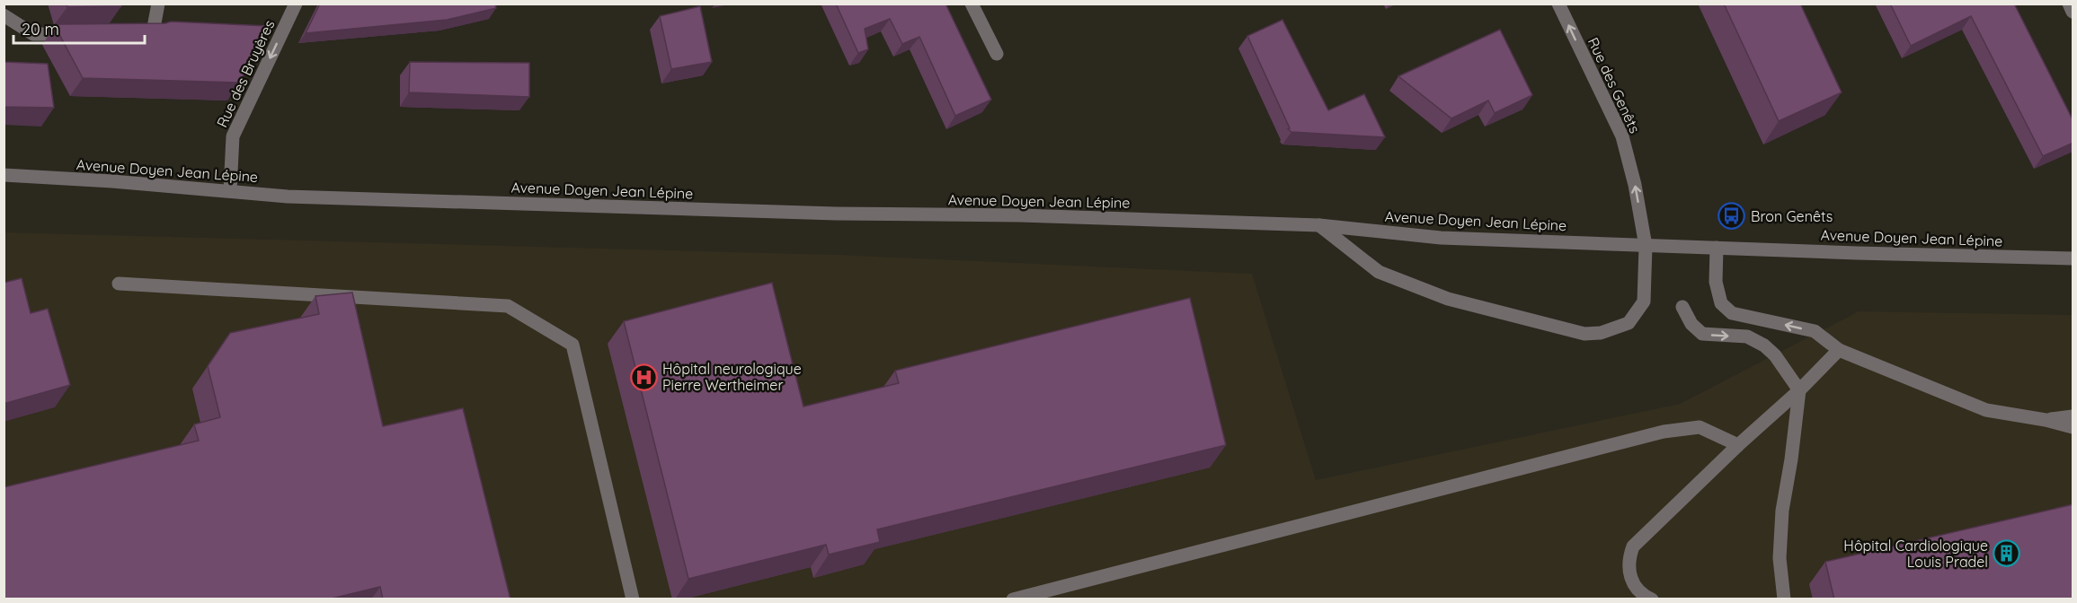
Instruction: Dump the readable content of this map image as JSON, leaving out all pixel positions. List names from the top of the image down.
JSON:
{
  "streets": {
    "street": ["Rue des Bruyères", "Rue des Genêts", "Avenue Doyen Jean Lépine"]
  },
  "crossings": [
    ["Rue des Bruyères", "Avenue Doyen Jean Lépine"],
    ["Rue des Genêts", "Avenue Doyen Jean Lépine"]
  ],
  "one_way": ["Rue des Bruyères", "Rue des Genêts"],
  "places": {
    "bus stop": ["Bron Genêts"],
    "hospital": ["Hôpital neurologique Pierre Wertheimer"],
    "building": ["Hôpital Cardiologique Louis Pradel"]
  },
  "scale_bar": "20 m"
}
